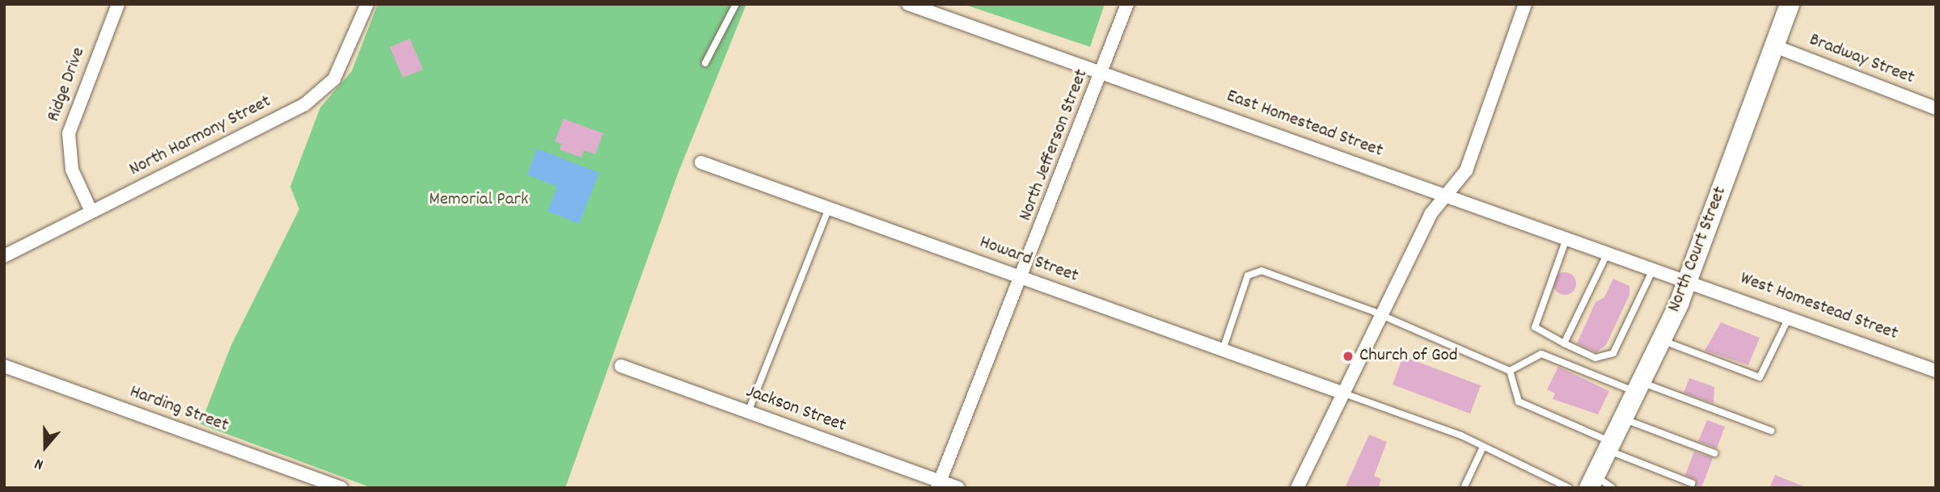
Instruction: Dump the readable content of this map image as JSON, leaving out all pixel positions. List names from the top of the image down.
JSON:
{
  "streets": {
    "main road": ["North Court Street"],
    "street": [
      "Bradway Street",
      "Ridge Drive",
      "East Homestead Street",
      "North Harmony Street",
      "North Jefferson Street",
      "Howard Street",
      "West Homestead Street",
      "Harding Street",
      "Jackson Street"
    ]
  },
  "crossings": [
    ["Bradway Street", "North Court Street"],
    ["Ridge Drive", "North Harmony Street"],
    ["East Homestead Street", "North Jefferson Street"],
    ["East Homestead Street", "North Court Street"],
    ["East Homestead Street", "West Homestead Street"],
    ["North Jefferson Street", "Howard Street"],
    ["North Jefferson Street", "Jackson Street"],
    ["North Court Street", "West Homestead Street"]
  ],
  "parks": ["Memorial Park"],
  "places": ["Church of God"],
  "north": "bottom"
}
